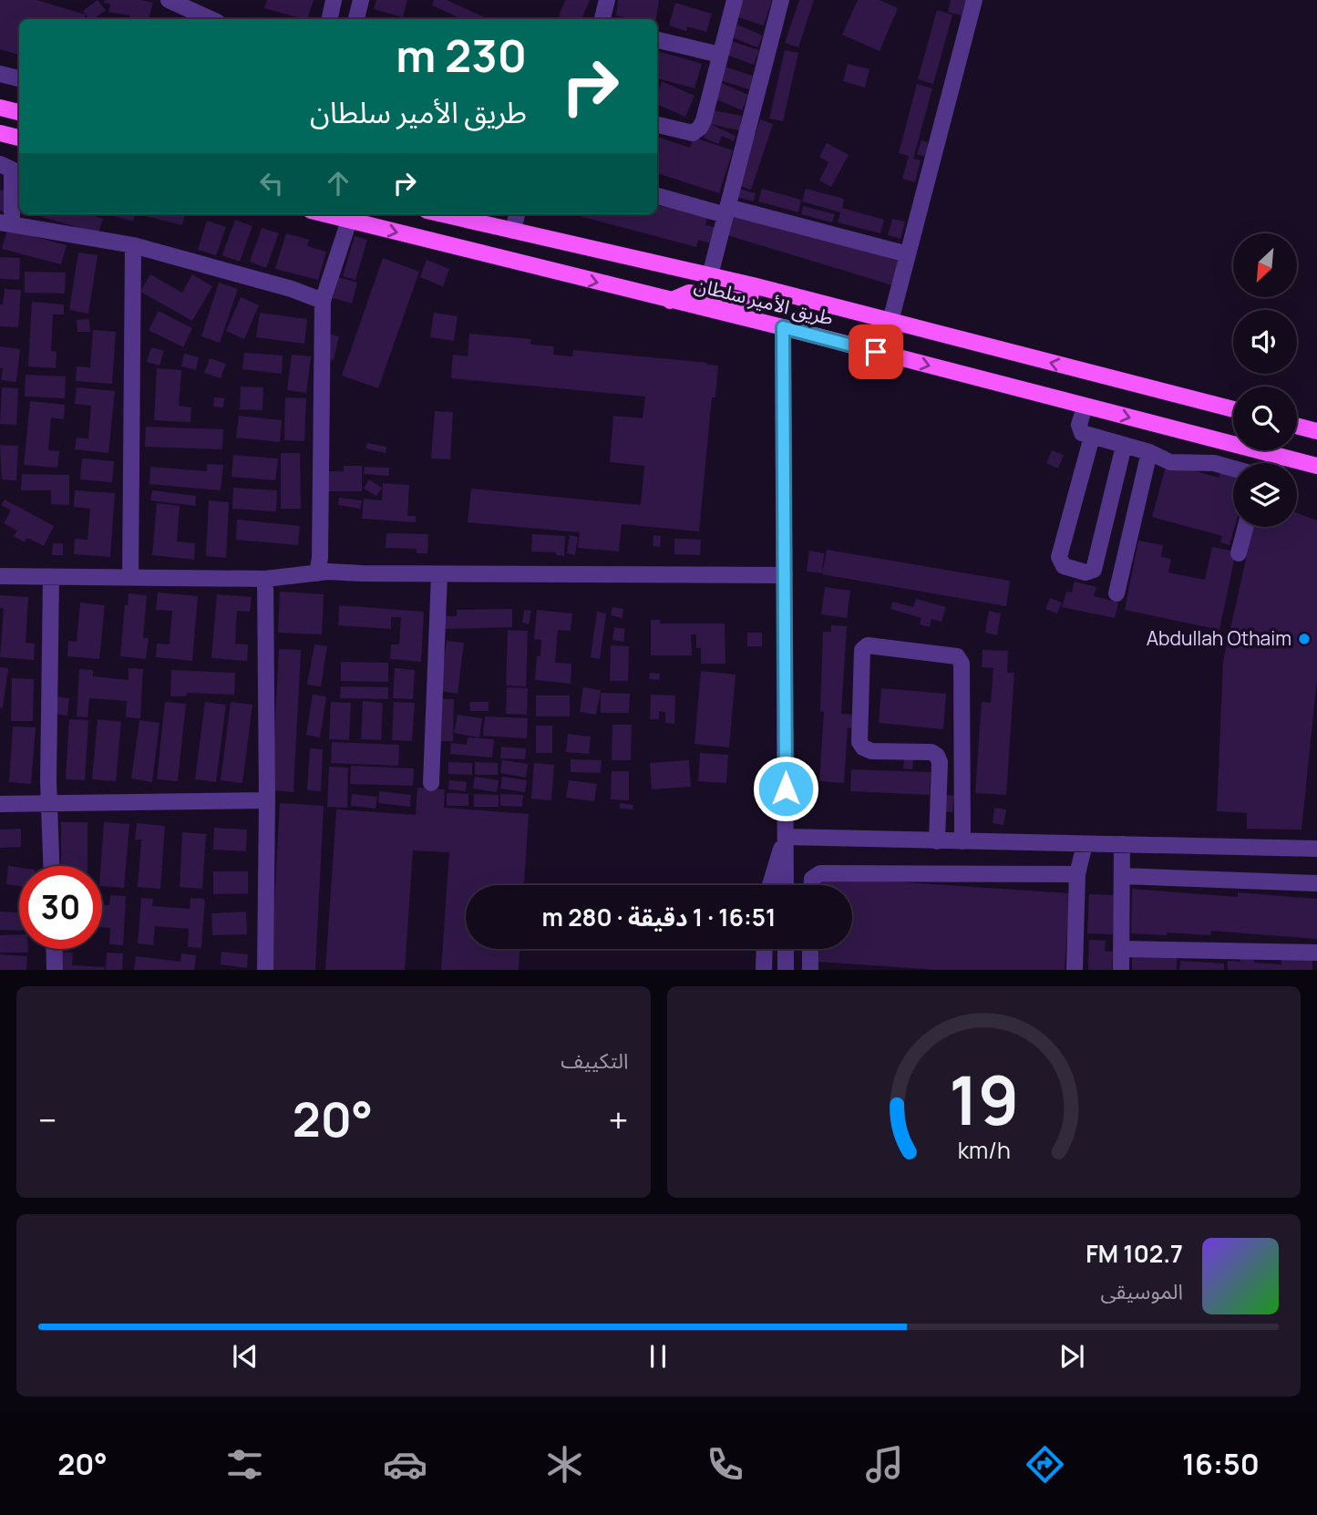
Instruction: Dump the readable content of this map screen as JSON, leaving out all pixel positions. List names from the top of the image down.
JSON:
{
  "streets": {
    "main road": ["طريق الأمير سلطان"]
  },
  "places": ["Abdullah Othaim"],
  "north": "bottom left",
  "page": {
    "turn": ["230 m", "طريق الأمير سلطان"],
    "limit": "30",
    "trip": "16:51 · 1 دقيقة · 280 m",
    "tile": "التكييف",
    "heat": ["−", "20°", "+"],
    "song": ["102.7 FM", "الموسيقى"],
    "tabs": ["16:50", "20°"],
    "gauge": ["19", "km/h"]
  }
}
